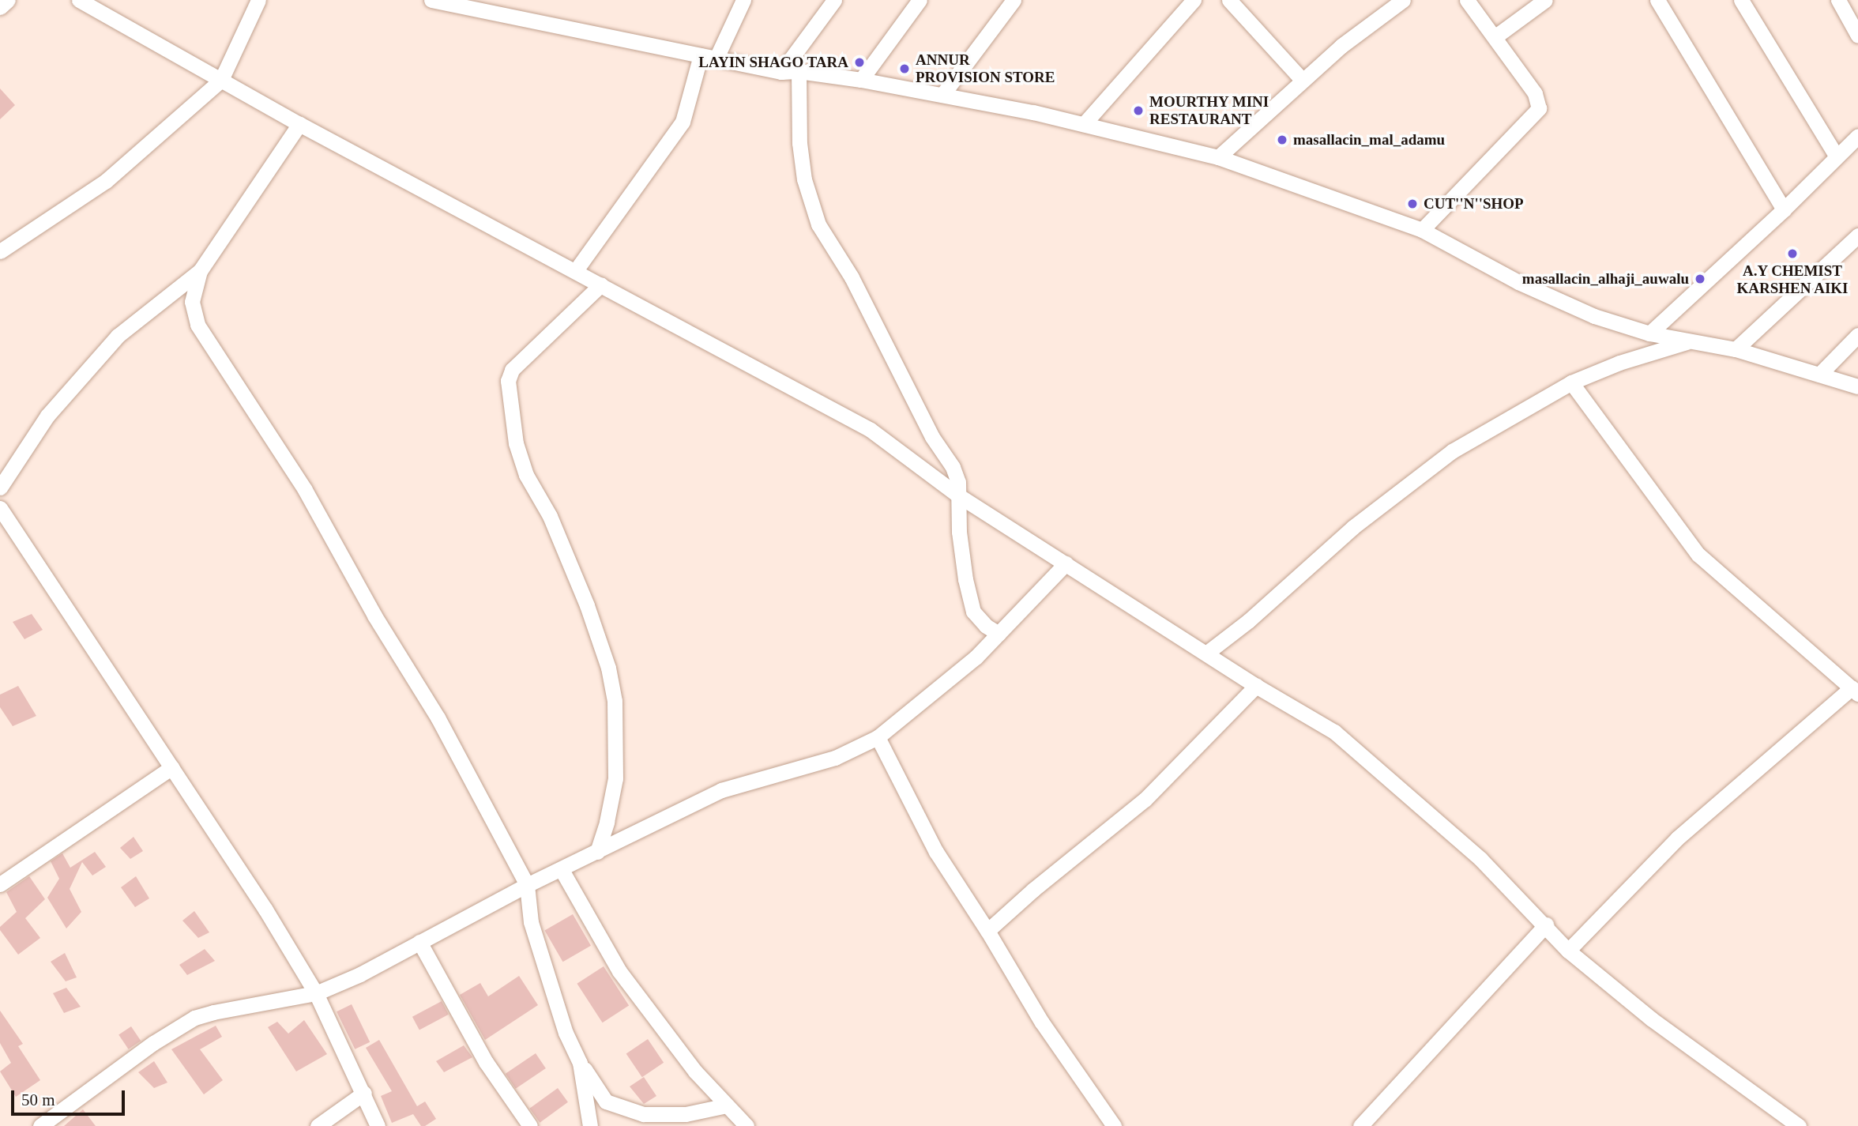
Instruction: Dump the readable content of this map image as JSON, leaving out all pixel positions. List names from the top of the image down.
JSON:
{
  "places": [
    "LAYIN SHAGO TARA",
    "ANNUR PROVISION STORE",
    "MOURTHY MINI RESTAURANT",
    "masallacin_mal_adamu",
    "CUT''N''SHOP",
    "A.Y CHEMIST KARSHEN AIKI",
    "masallacin_alhaji_auwalu"
  ],
  "scale_bar": "50 m"
}
